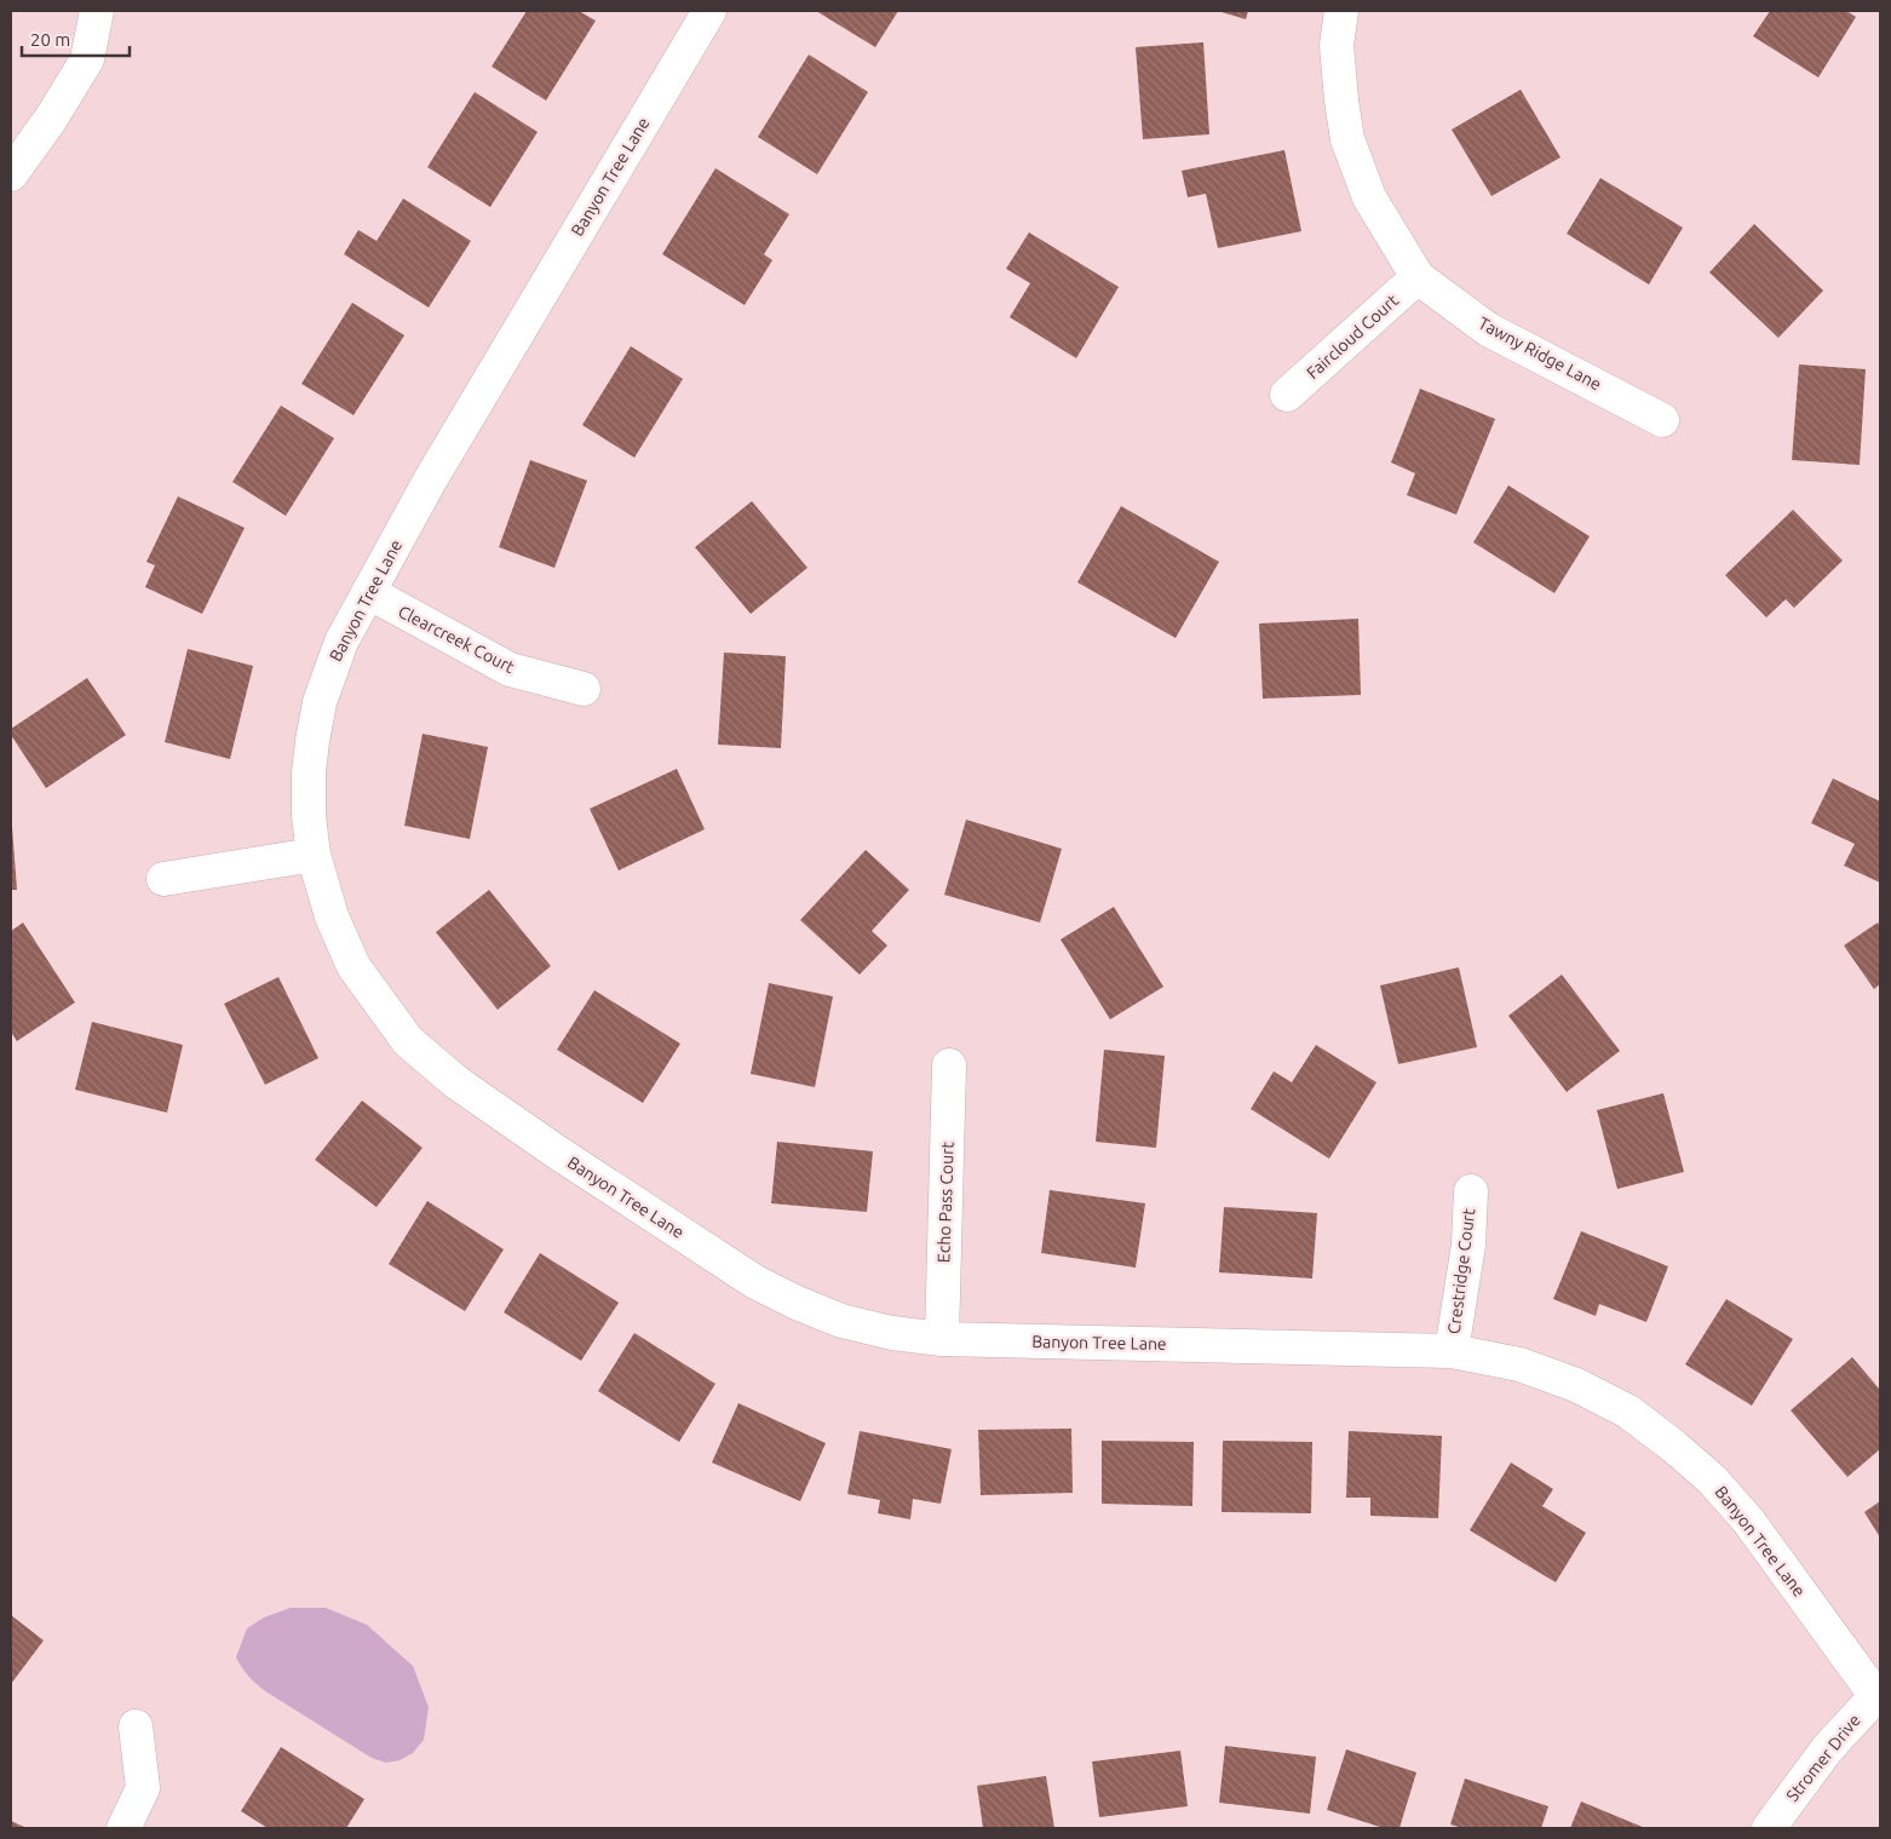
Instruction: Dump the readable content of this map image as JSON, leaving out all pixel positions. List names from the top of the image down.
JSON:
{
  "streets": {
    "street": [
      "Banyon Tree Lane",
      "Faircloud Court",
      "Tawny Ridge Lane",
      "Clearcreek Court",
      "Echo Pass Court",
      "Crestridge Court",
      "Stromer Drive"
    ]
  },
  "crossings": [
    ["Banyon Tree Lane", "Clearcreek Court"],
    ["Banyon Tree Lane", "Echo Pass Court"],
    ["Banyon Tree Lane", "Crestridge Court"],
    ["Banyon Tree Lane", "Stromer Drive"],
    ["Faircloud Court", "Tawny Ridge Lane"]
  ],
  "scale_bar": "20 m"
}
